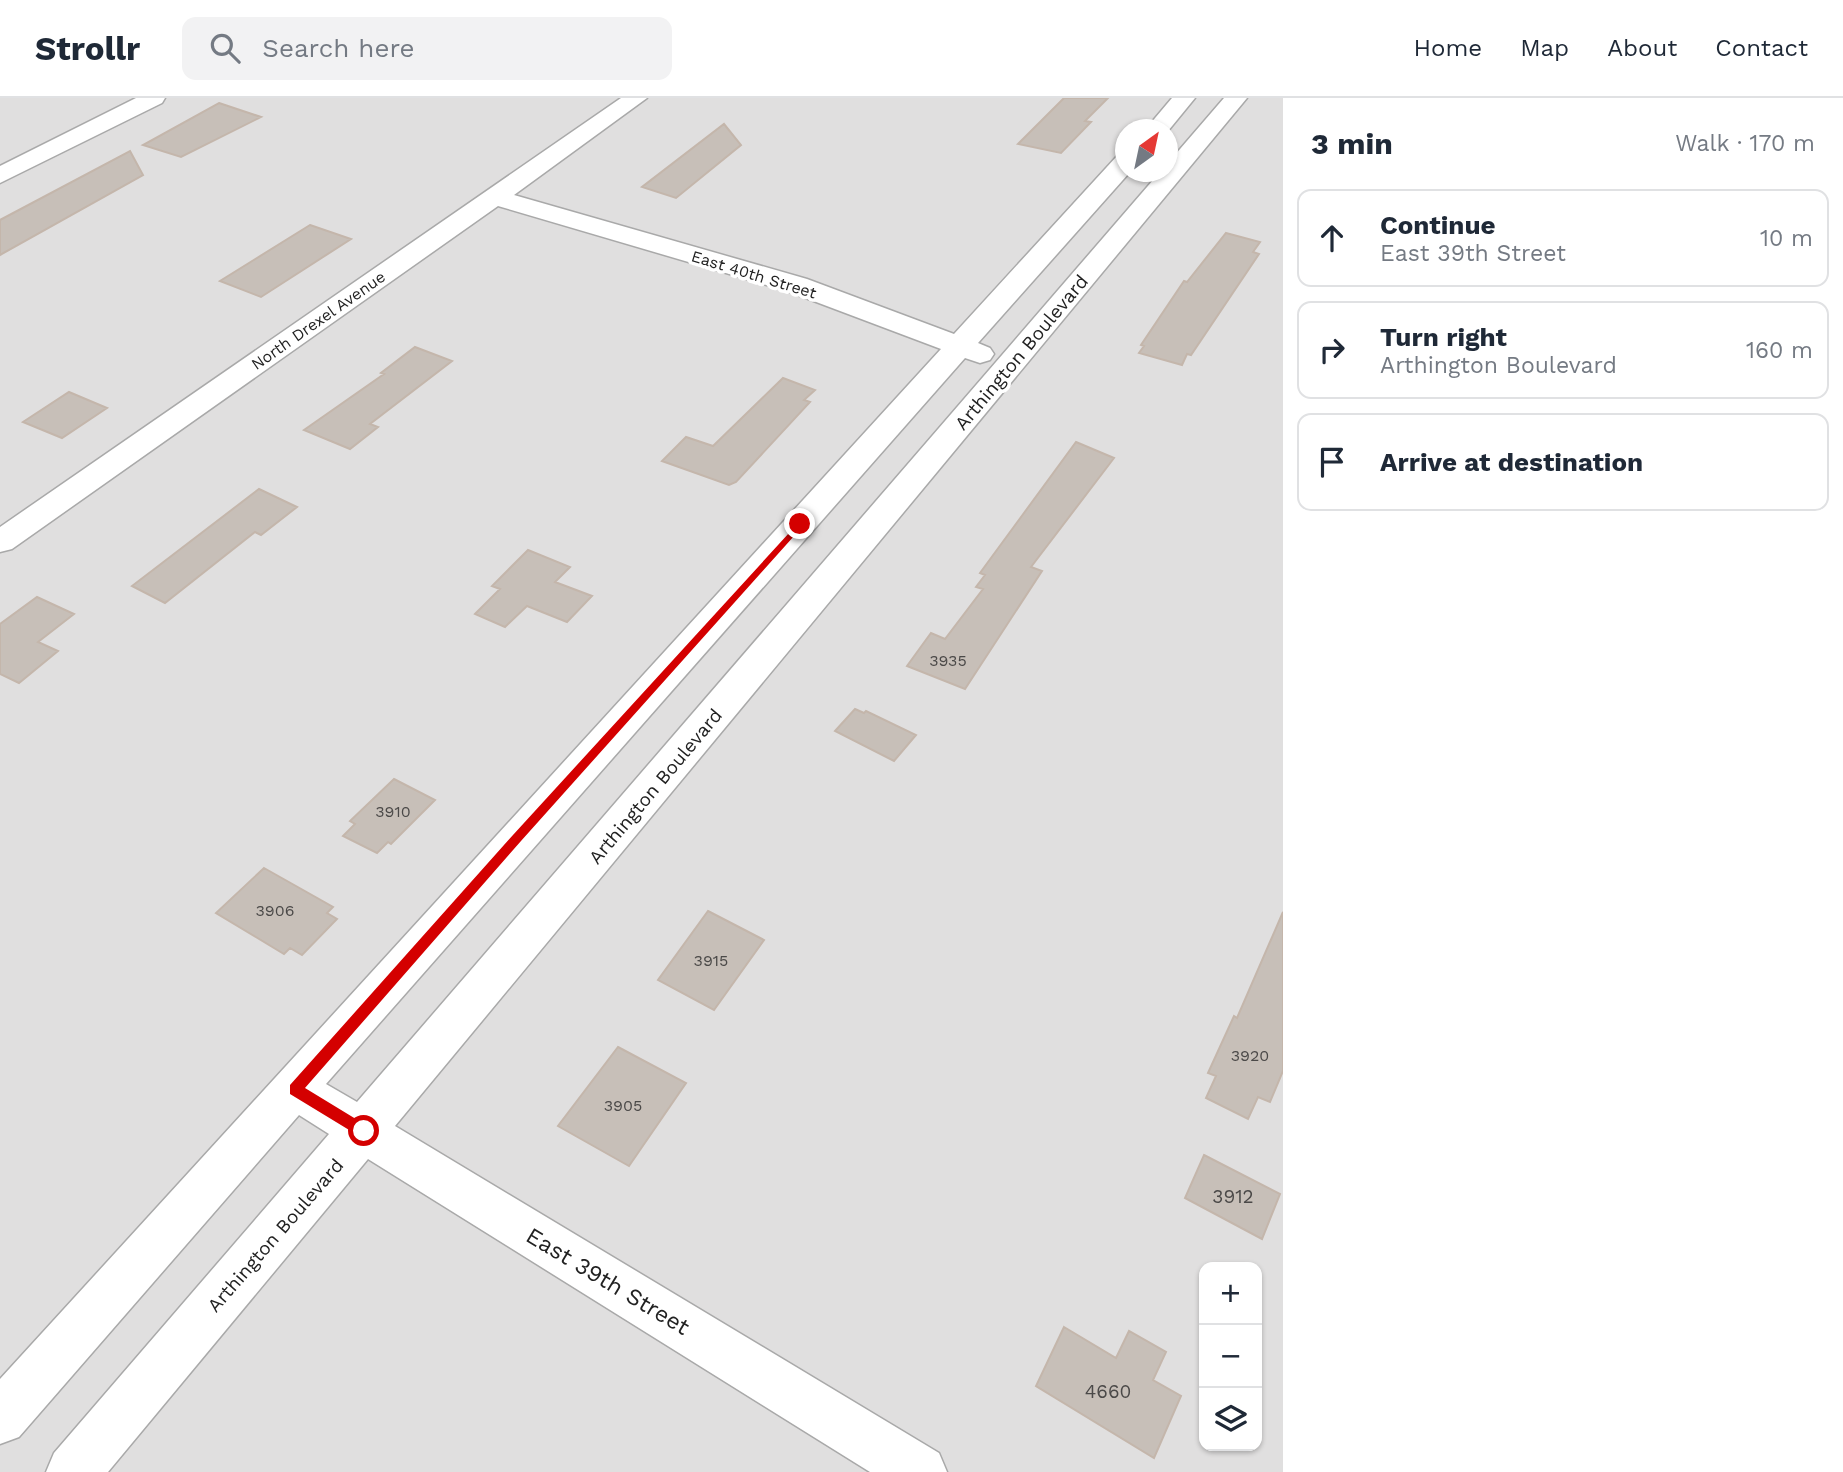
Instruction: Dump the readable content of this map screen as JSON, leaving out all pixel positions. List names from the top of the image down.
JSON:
{
  "streets": {
    "street": [
      "East 40th Street",
      "North Drexel Avenue",
      "Arthington Boulevard",
      "East 39th Street"
    ]
  },
  "crossings": [
    ["East 40th Street", "North Drexel Avenue"],
    ["East 40th Street", "Arthington Boulevard"],
    ["Arthington Boulevard", "East 39th Street"]
  ],
  "house_numbers": [
    "3935",
    "3910",
    "3906",
    "3915",
    "3920",
    "3905",
    "3912",
    "4660"
  ],
  "north": "top right",
  "page": {
    "header": "Strollr",
    "search": "Search here",
    "nav": [
      "Home",
      "Map",
      "About",
      "Contact"
    ],
    "heading": ["3 min", "Walk · 170 m"],
    "list": [
      ["Continue", "East 39th Street", "10 m"],
      ["Turn right", "Arthington Boulevard", "160 m"],
      "Arrive at destination"
    ],
    "map_buttons": ["+", "−"]
  }
}
